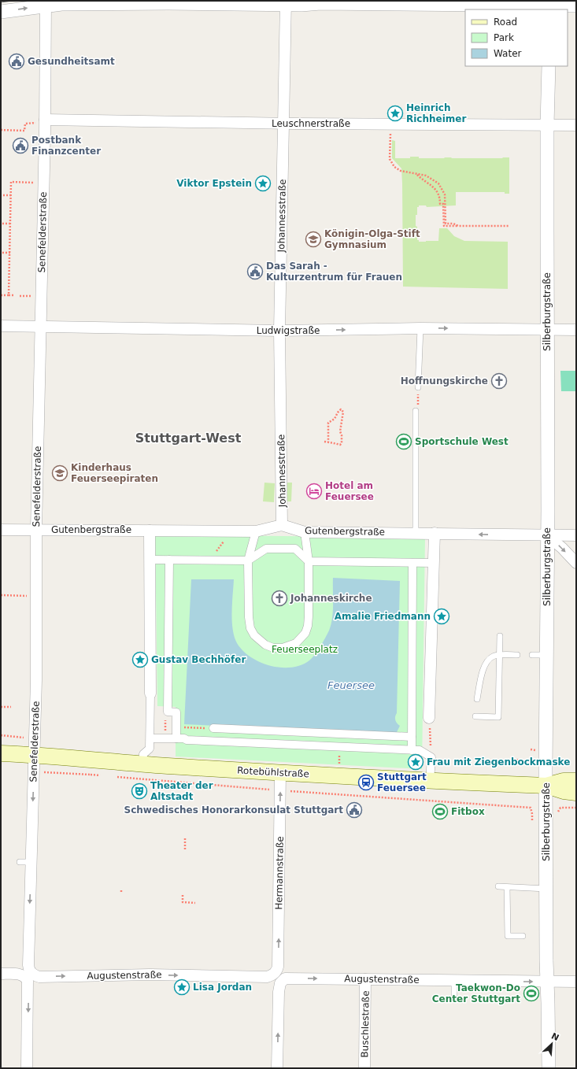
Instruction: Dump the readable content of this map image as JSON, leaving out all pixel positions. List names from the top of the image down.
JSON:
{
  "streets": {
    "main road": ["Rotebühlstraße"],
    "street": [
      "Leuschnerstraße",
      "Johannesstraße",
      "Senefelderstraße",
      "Silberburgstraße",
      "Ludwigstraße",
      "Gutenbergstraße",
      "Hermannstraße",
      "Augustenstraße",
      "Buschlestraße"
    ]
  },
  "crossings": [
    ["Leuschnerstraße", "Johannesstraße"],
    ["Leuschnerstraße", "Senefelderstraße"],
    ["Leuschnerstraße", "Silberburgstraße"],
    ["Johannesstraße", "Ludwigstraße"],
    ["Johannesstraße", "Gutenbergstraße"],
    ["Senefelderstraße", "Ludwigstraße"],
    ["Senefelderstraße", "Gutenbergstraße"],
    ["Senefelderstraße", "Rotebühlstraße"],
    ["Senefelderstraße", "Augustenstraße"],
    ["Silberburgstraße", "Ludwigstraße"],
    ["Silberburgstraße", "Gutenbergstraße"],
    ["Silberburgstraße", "Rotebühlstraße"],
    ["Silberburgstraße", "Augustenstraße"],
    ["Rotebühlstraße", "Hermannstraße"],
    ["Hermannstraße", "Augustenstraße"],
    ["Augustenstraße", "Buschlestraße"]
  ],
  "one_way": ["Ludwigstraße", "Hermannstraße", "Augustenstraße"],
  "districts": ["Stuttgart-West"],
  "water": ["Feuersee"],
  "parks": ["Feuerseeplatz"],
  "places": {
    "public building": [
      "Gesundheitsamt",
      "Postbank Finanzcenter",
      "Das Sarah - Kulturzentrum für Frauen",
      "Schwedisches Honorarkonsulat Stuttgart"
    ],
    "place": [
      "Heinrich Richheimer",
      "Viktor Epstein",
      "Amalie Friedmann",
      "Gustav Bechhöfer",
      "Frau mit Ziegenbockmaske",
      "Lisa Jordan"
    ],
    "school or university": ["Königin-Olga-Stift Gymnasium", "Kinderhaus Feuerseepiraten"],
    "church": ["Hoffnungskirche", "Johanneskirche"],
    "sports": ["Sportschule West", "Fitbox", "Taekwon-Do Center Stuttgart"],
    "hotel": ["Hotel am Feuersee"],
    "station": ["Stuttgart Feuersee"],
    "theatre": ["Theater der Altstadt"]
  },
  "legend": ["Road", "Park", "Water"],
  "north": "top right"
}
